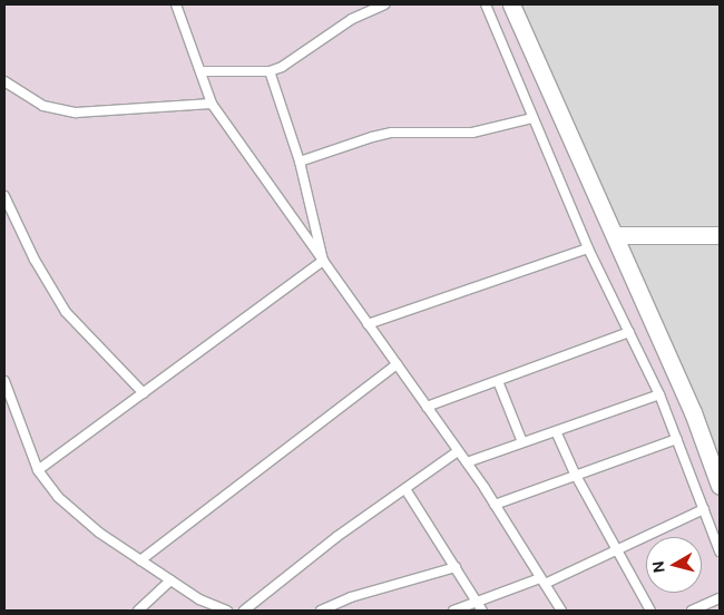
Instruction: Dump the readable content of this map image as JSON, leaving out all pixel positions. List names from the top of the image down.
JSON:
{
  "north": "left"
}
